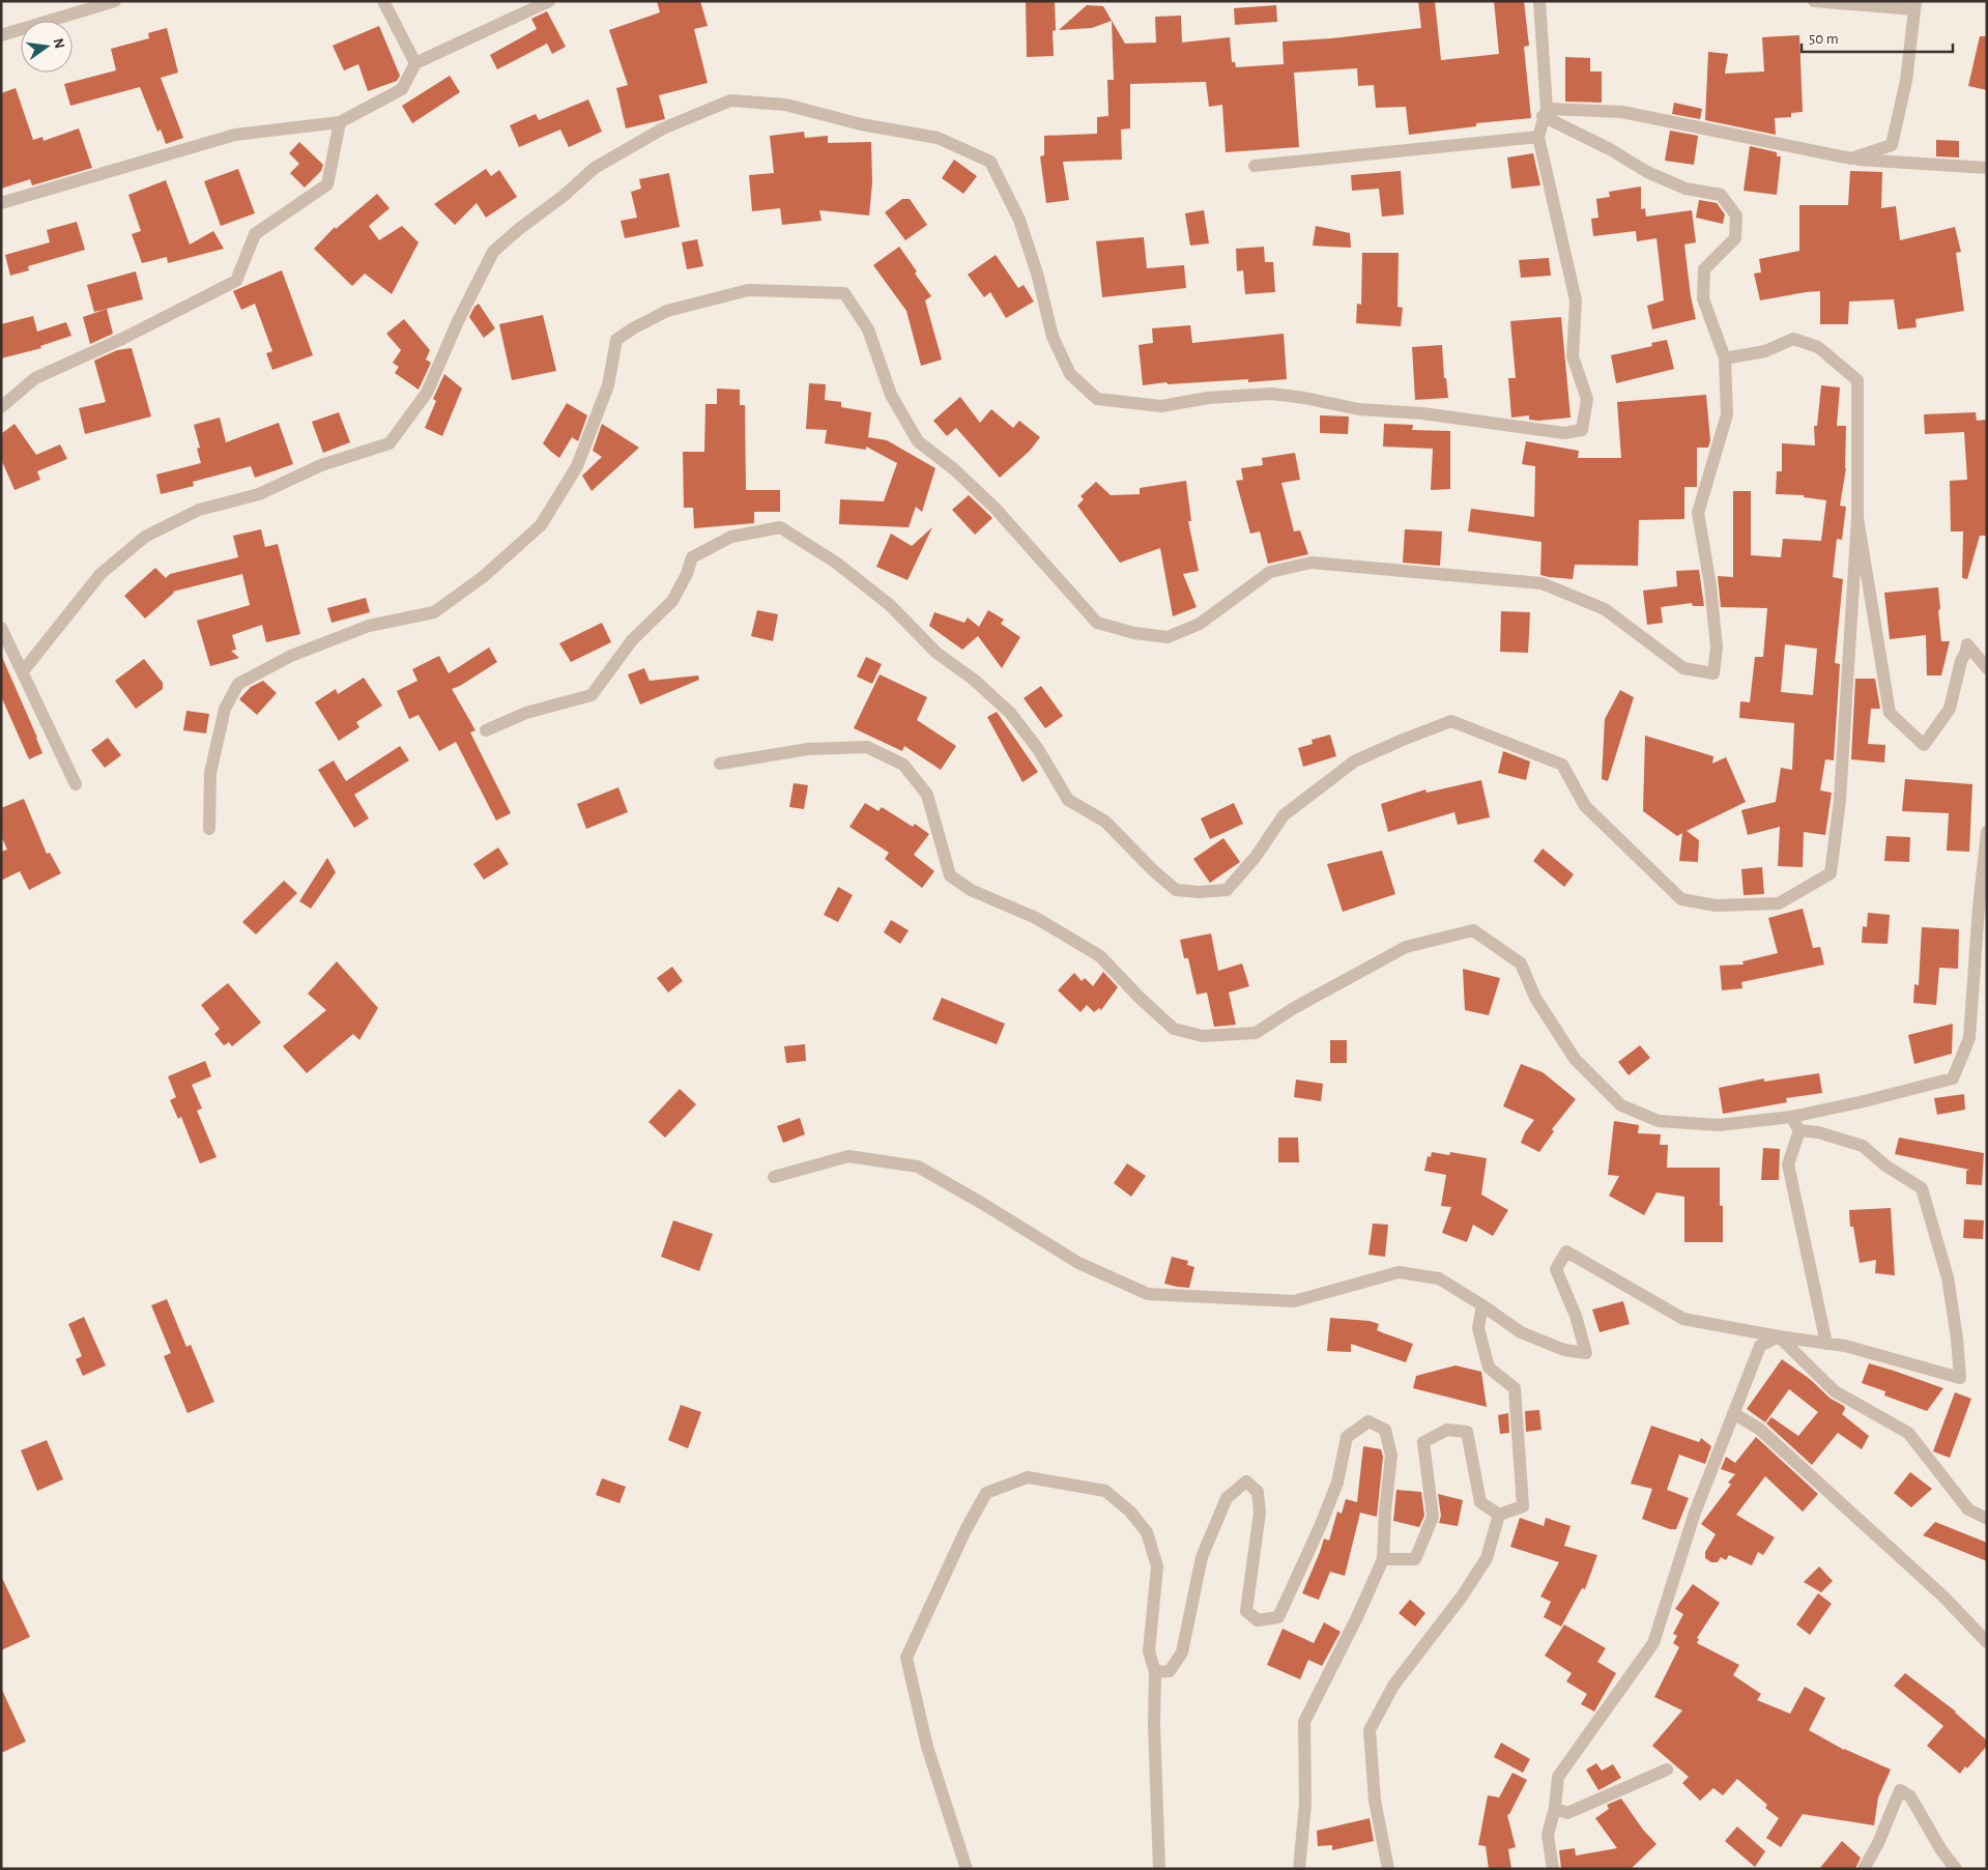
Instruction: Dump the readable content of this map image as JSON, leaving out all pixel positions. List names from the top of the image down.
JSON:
{
  "scale_bar": "50 m",
  "north": "right"
}
